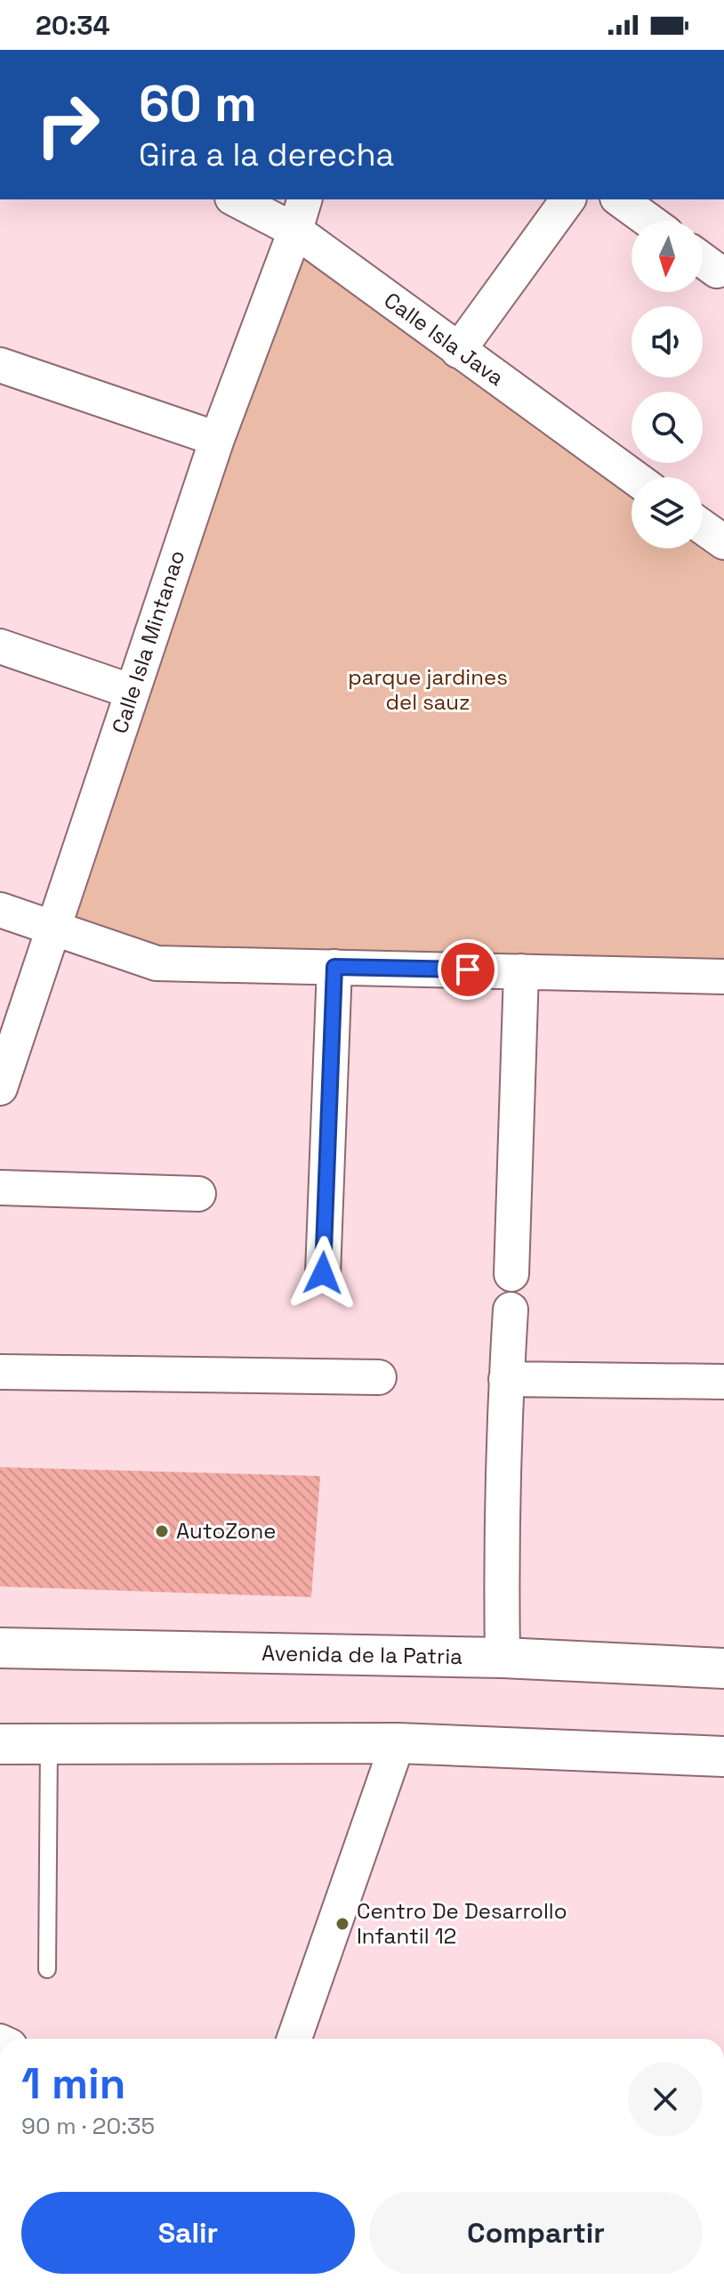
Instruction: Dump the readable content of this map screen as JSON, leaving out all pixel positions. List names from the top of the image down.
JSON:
{
  "streets": {
    "main road": ["Avenida de la Patria"],
    "street": ["Calle Isla Java", "Calle Isla Mintanao"]
  },
  "crossings": [
    ["Calle Isla Java", "Calle Isla Mintanao"]
  ],
  "parks": ["parque jardines del sauz"],
  "places": ["AutoZone", "Centro De Desarrollo Infantil 12"],
  "north": "bottom",
  "page": {
    "status": "20:34",
    "turn": ["60 m", "Gira a la derecha"],
    "heading": ["1 min", "90 m · 20:35"],
    "buttons": ["Salir", "Compartir"]
  }
}
